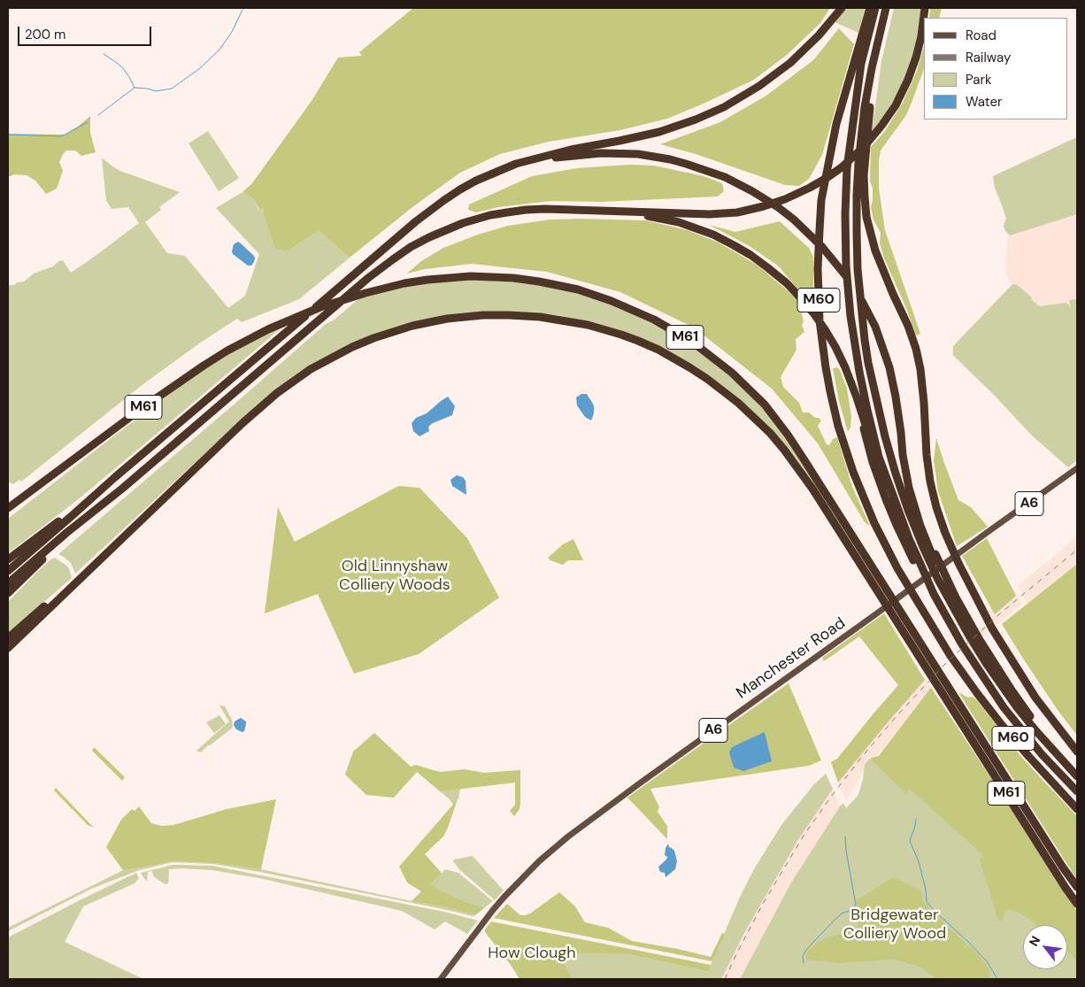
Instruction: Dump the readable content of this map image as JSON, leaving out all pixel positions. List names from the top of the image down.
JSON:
{
  "streets": {
    "highway": ["M60", "M61"],
    "main road": ["A6", "Manchester Road"]
  },
  "crossings": [
    ["M60", "M61"]
  ],
  "parks": ["Old Linnyshaw Colliery Woods", "Bridgewater Colliery Wood", "How Clough"],
  "legend": [
    "Road",
    "Railway",
    "Park",
    "Water"
  ],
  "scale_bar": "200 m",
  "north": "top left"
}
